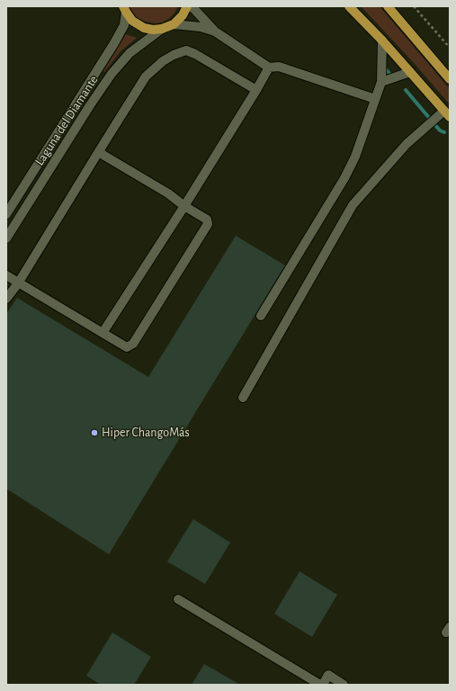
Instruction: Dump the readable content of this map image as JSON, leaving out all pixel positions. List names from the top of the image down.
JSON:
{
  "streets": {
    "street": ["Laguna del Diamante"]
  },
  "places": ["Hiper ChangoMás"]
}
